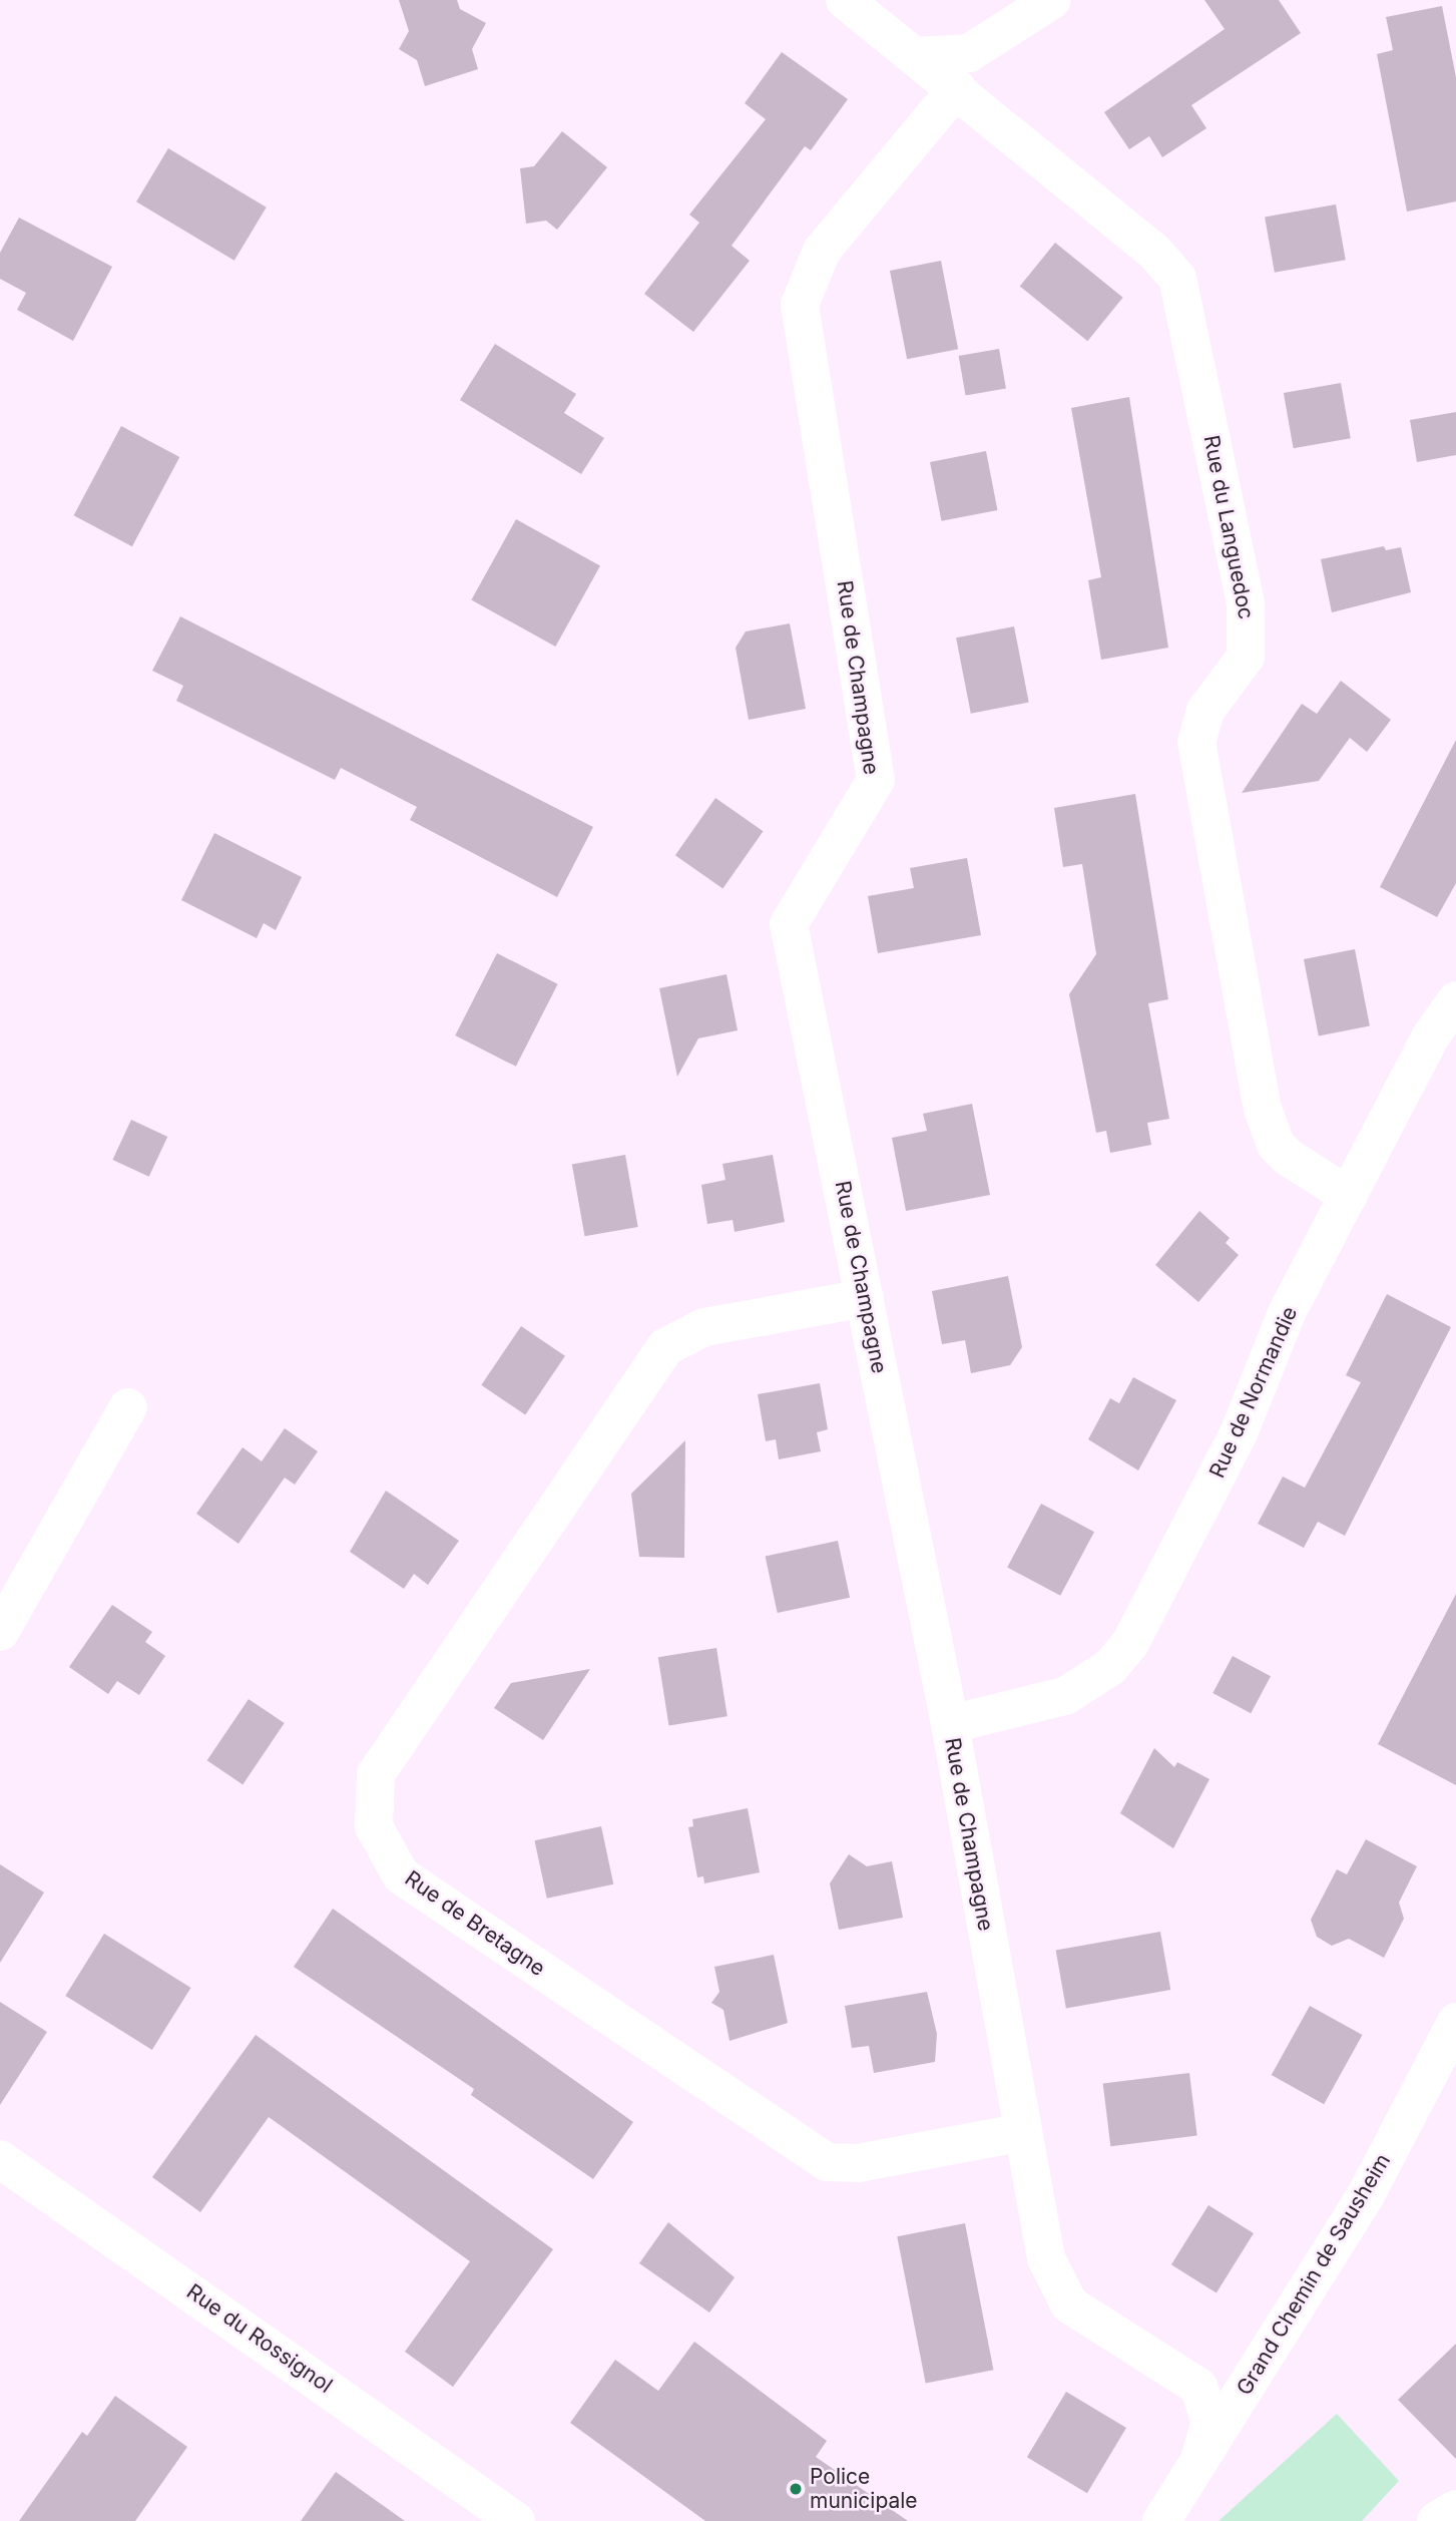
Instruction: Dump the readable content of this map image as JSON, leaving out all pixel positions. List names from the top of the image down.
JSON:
{
  "streets": {
    "street": [
      "Rue du Languedoc",
      "Rue de Champagne",
      "Rue de Normandie",
      "Rue de Bretagne",
      "Grand Chemin de Sausheim",
      "Rue du Rossignol"
    ]
  },
  "crossings": [
    ["Rue du Languedoc", "Rue de Champagne"],
    ["Rue du Languedoc", "Rue de Normandie"],
    ["Rue de Champagne", "Rue de Normandie"],
    ["Rue de Champagne", "Rue de Bretagne"],
    ["Rue de Champagne", "Grand Chemin de Sausheim"]
  ],
  "places": ["Police municipale"]
}
